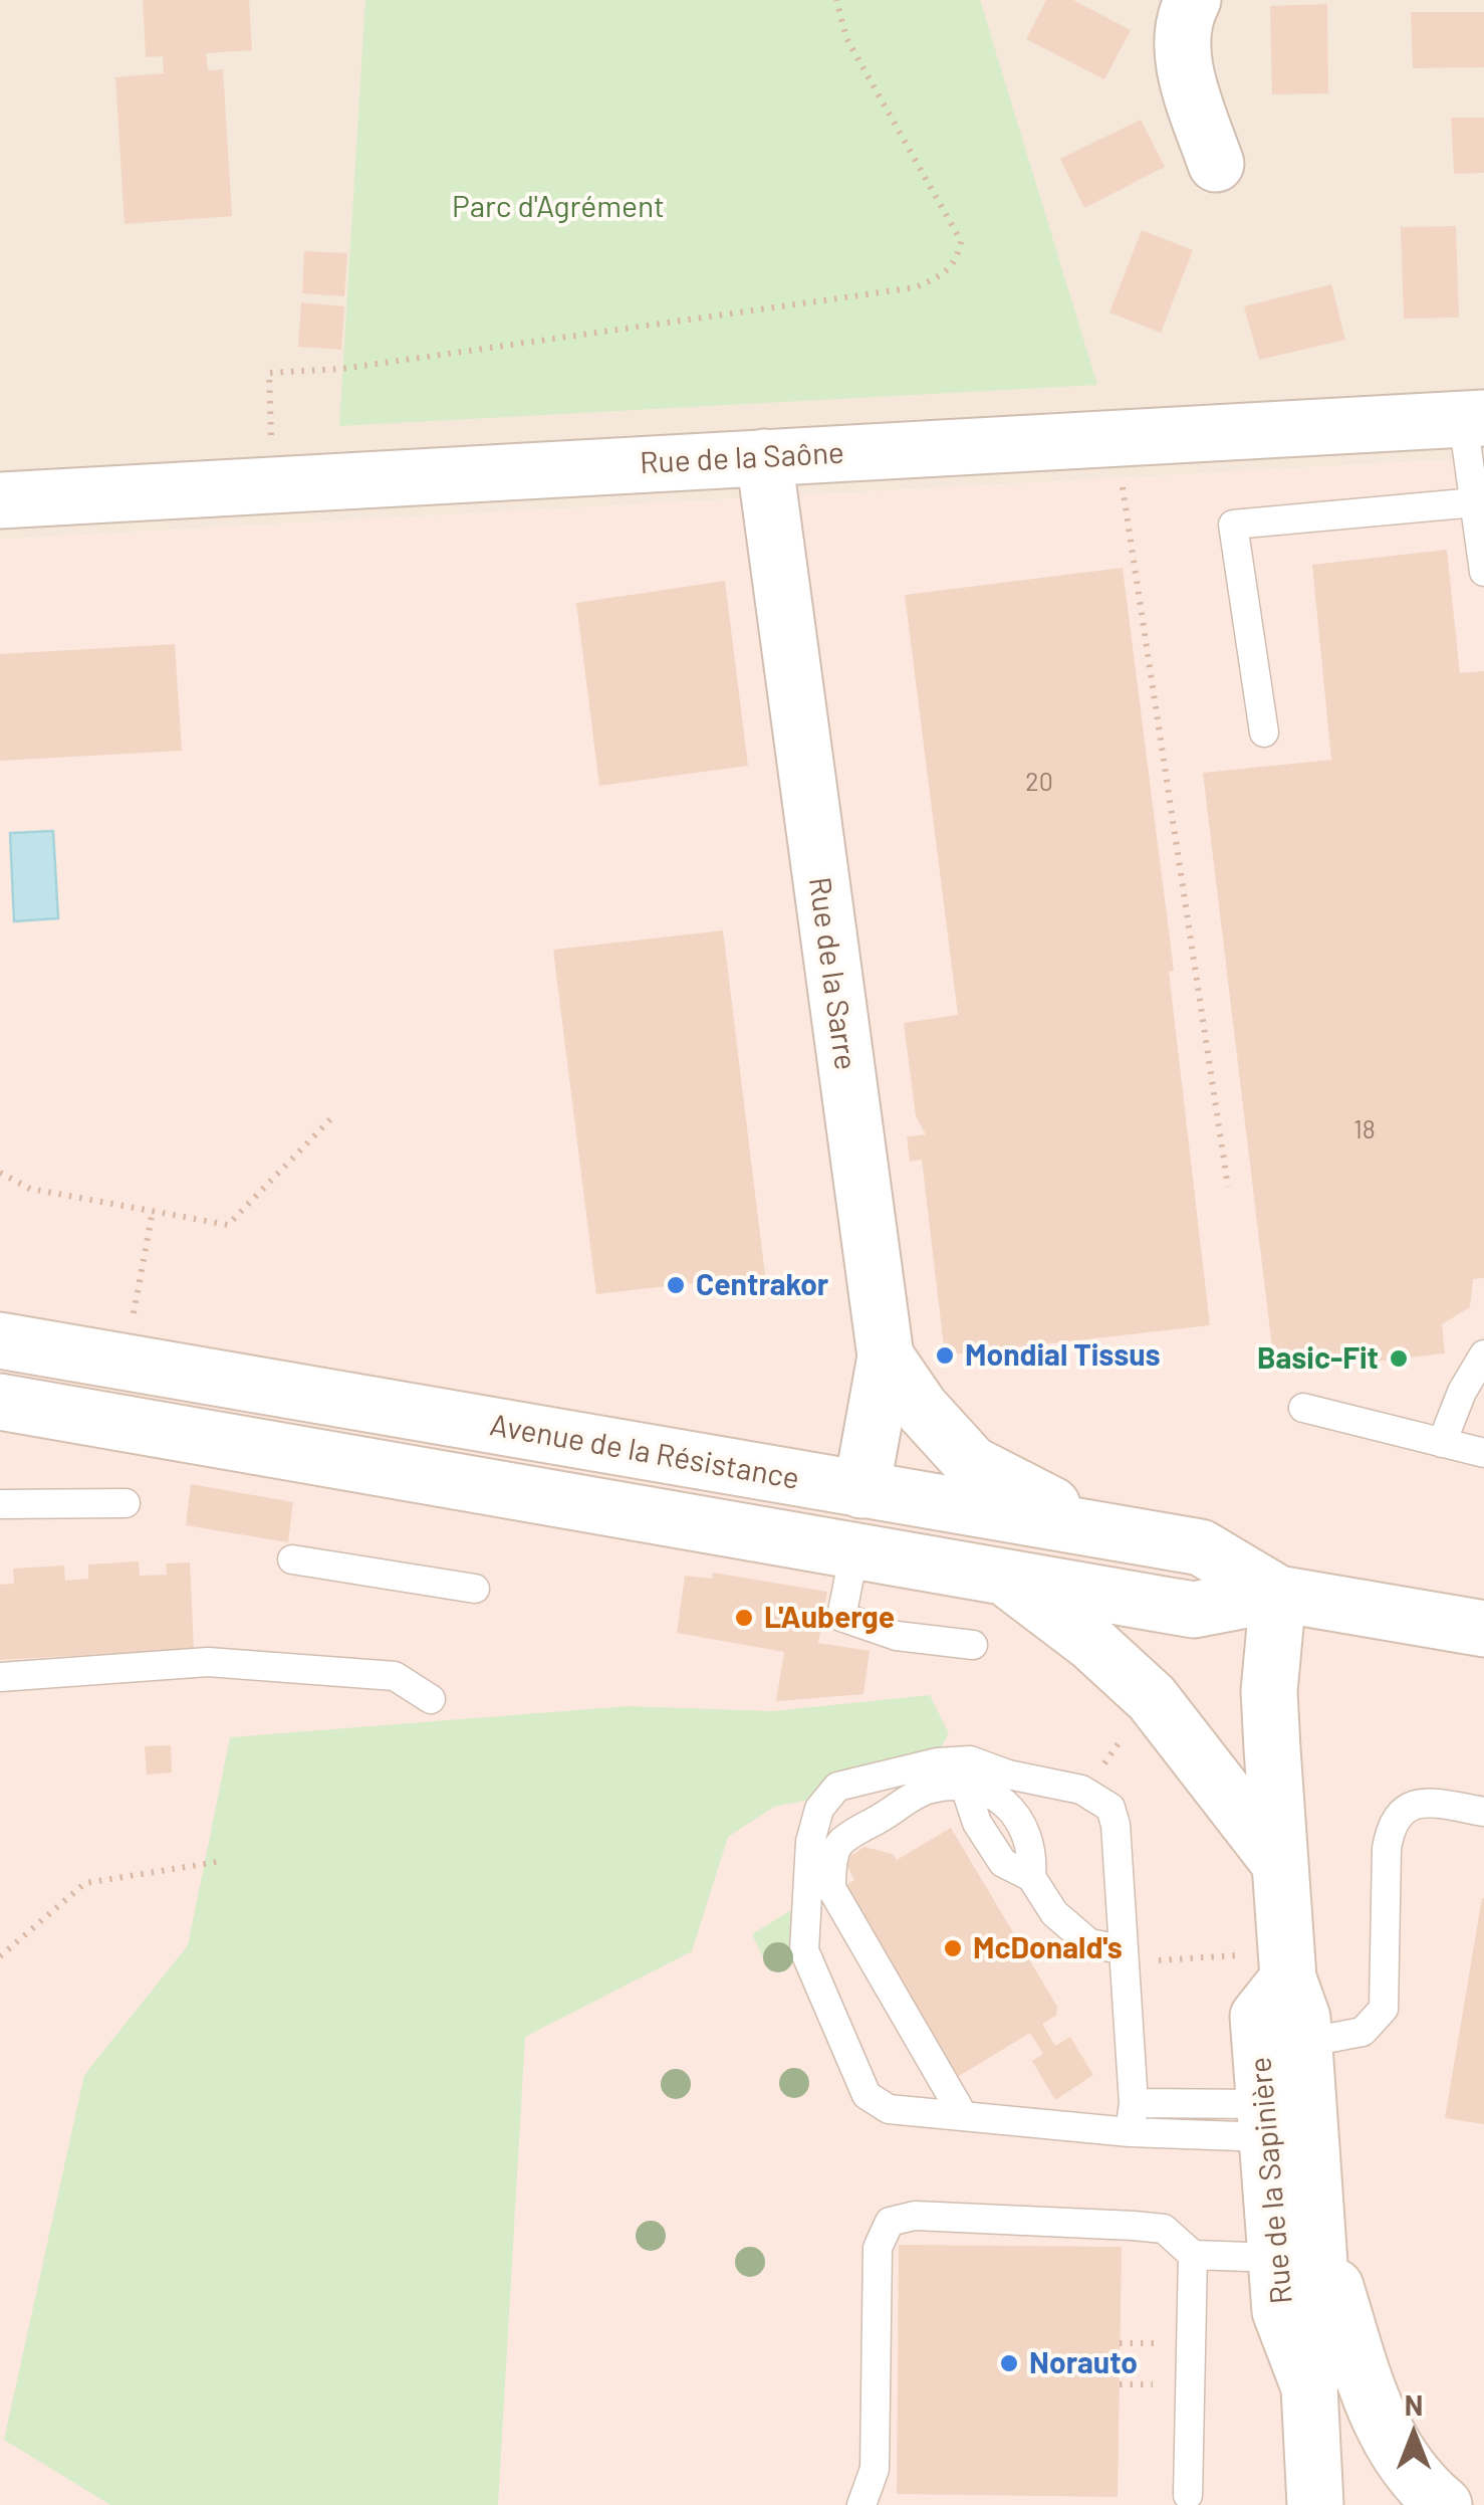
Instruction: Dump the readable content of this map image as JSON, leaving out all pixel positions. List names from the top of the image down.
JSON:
{
  "streets": {
    "street": [
      "Rue de la Saône",
      "Rue de la Sarre",
      "Avenue de la Résistance",
      "Rue de la Sapinière"
    ]
  },
  "crossings": [
    ["Rue de la Saône", "Rue de la Sarre"],
    ["Rue de la Sarre", "Avenue de la Résistance"],
    ["Avenue de la Résistance", "Rue de la Sapinière"]
  ],
  "parks": ["Parc d'Agrément"],
  "places": [
    "Centrakor",
    "Mondial Tissus",
    "Basic-Fit",
    "L'Auberge",
    "McDonald's",
    "Norauto"
  ],
  "house_numbers": ["20", "18"],
  "north": "top"
}
